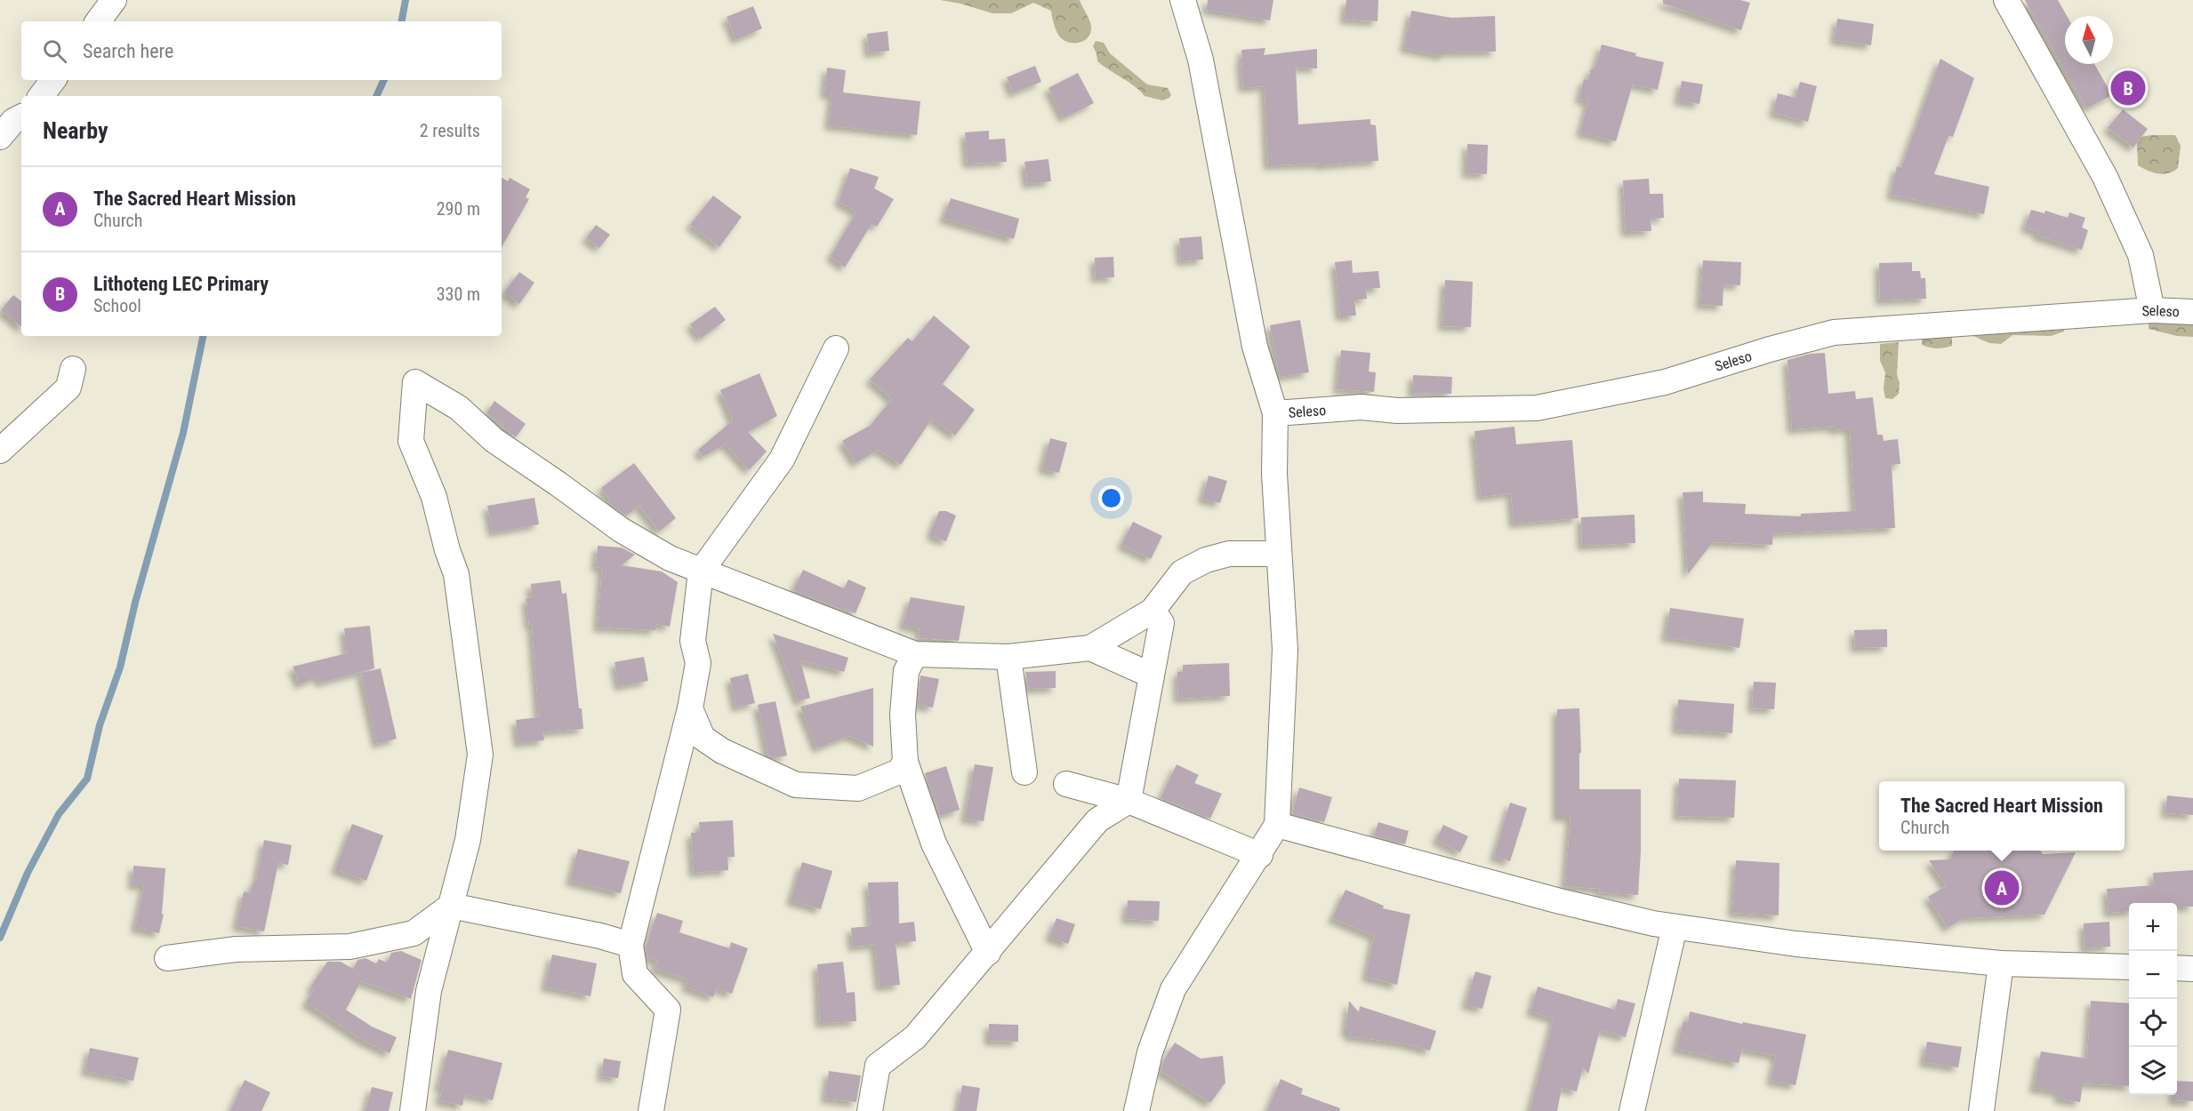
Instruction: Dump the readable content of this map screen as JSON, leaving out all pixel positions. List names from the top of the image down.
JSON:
{
  "streets": {
    "street": ["Seleso"]
  },
  "north": "top",
  "page": {
    "search": "Search here",
    "pins": ["B", "A"],
    "heading": ["Nearby", "2 results"],
    "list": [
      {
        "mark": "A",
        "name": "The Sacred Heart Mission",
        "note": "Church",
        "value": "290 m"
      },
      {
        "mark": "B",
        "name": "Lithoteng LEC Primary",
        "note": "School",
        "value": "330 m"
      }
    ],
    "popup": ["The Sacred Heart Mission", "Church"],
    "map_buttons": ["+", "−"]
  }
}
